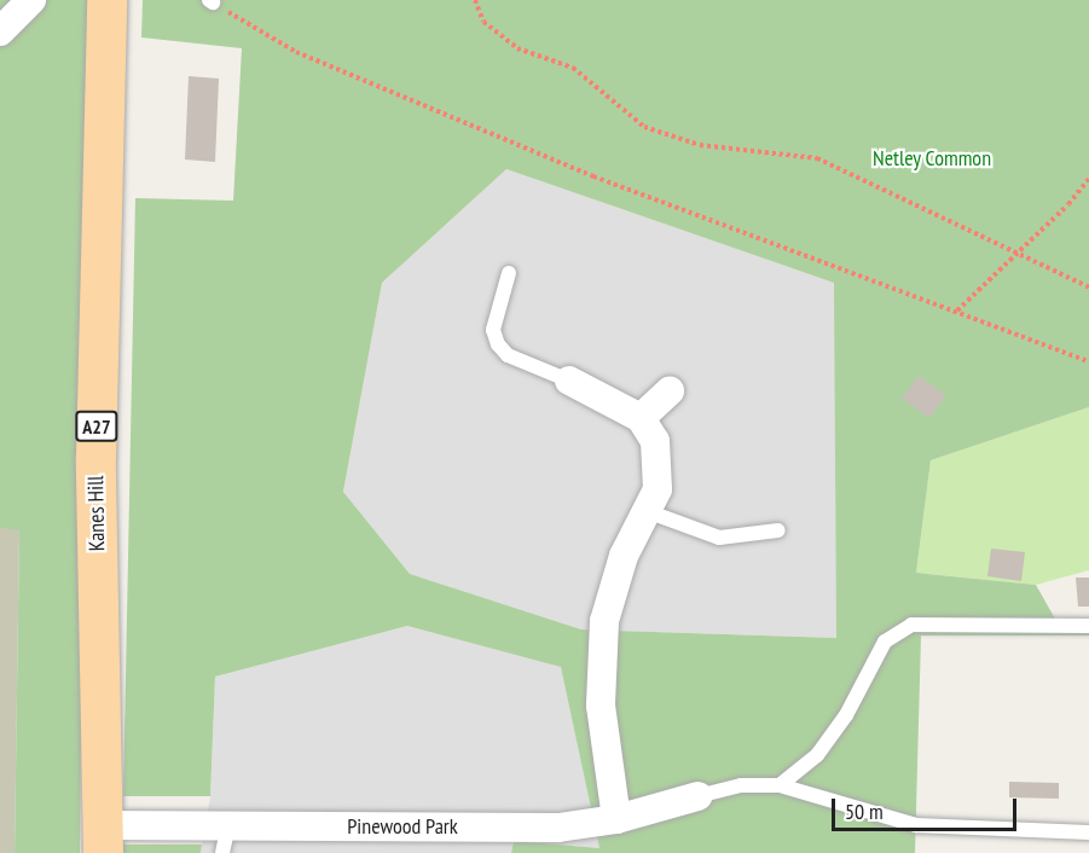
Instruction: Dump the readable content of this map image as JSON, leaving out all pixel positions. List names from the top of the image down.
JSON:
{
  "streets": {
    "main road": ["A27", "Kanes Hill"],
    "street": ["Pinewood Park"]
  },
  "crossings": [
    ["Kanes Hill", "Pinewood Park"]
  ],
  "parks": ["Netley Common"],
  "scale_bar": "50 m"
}
